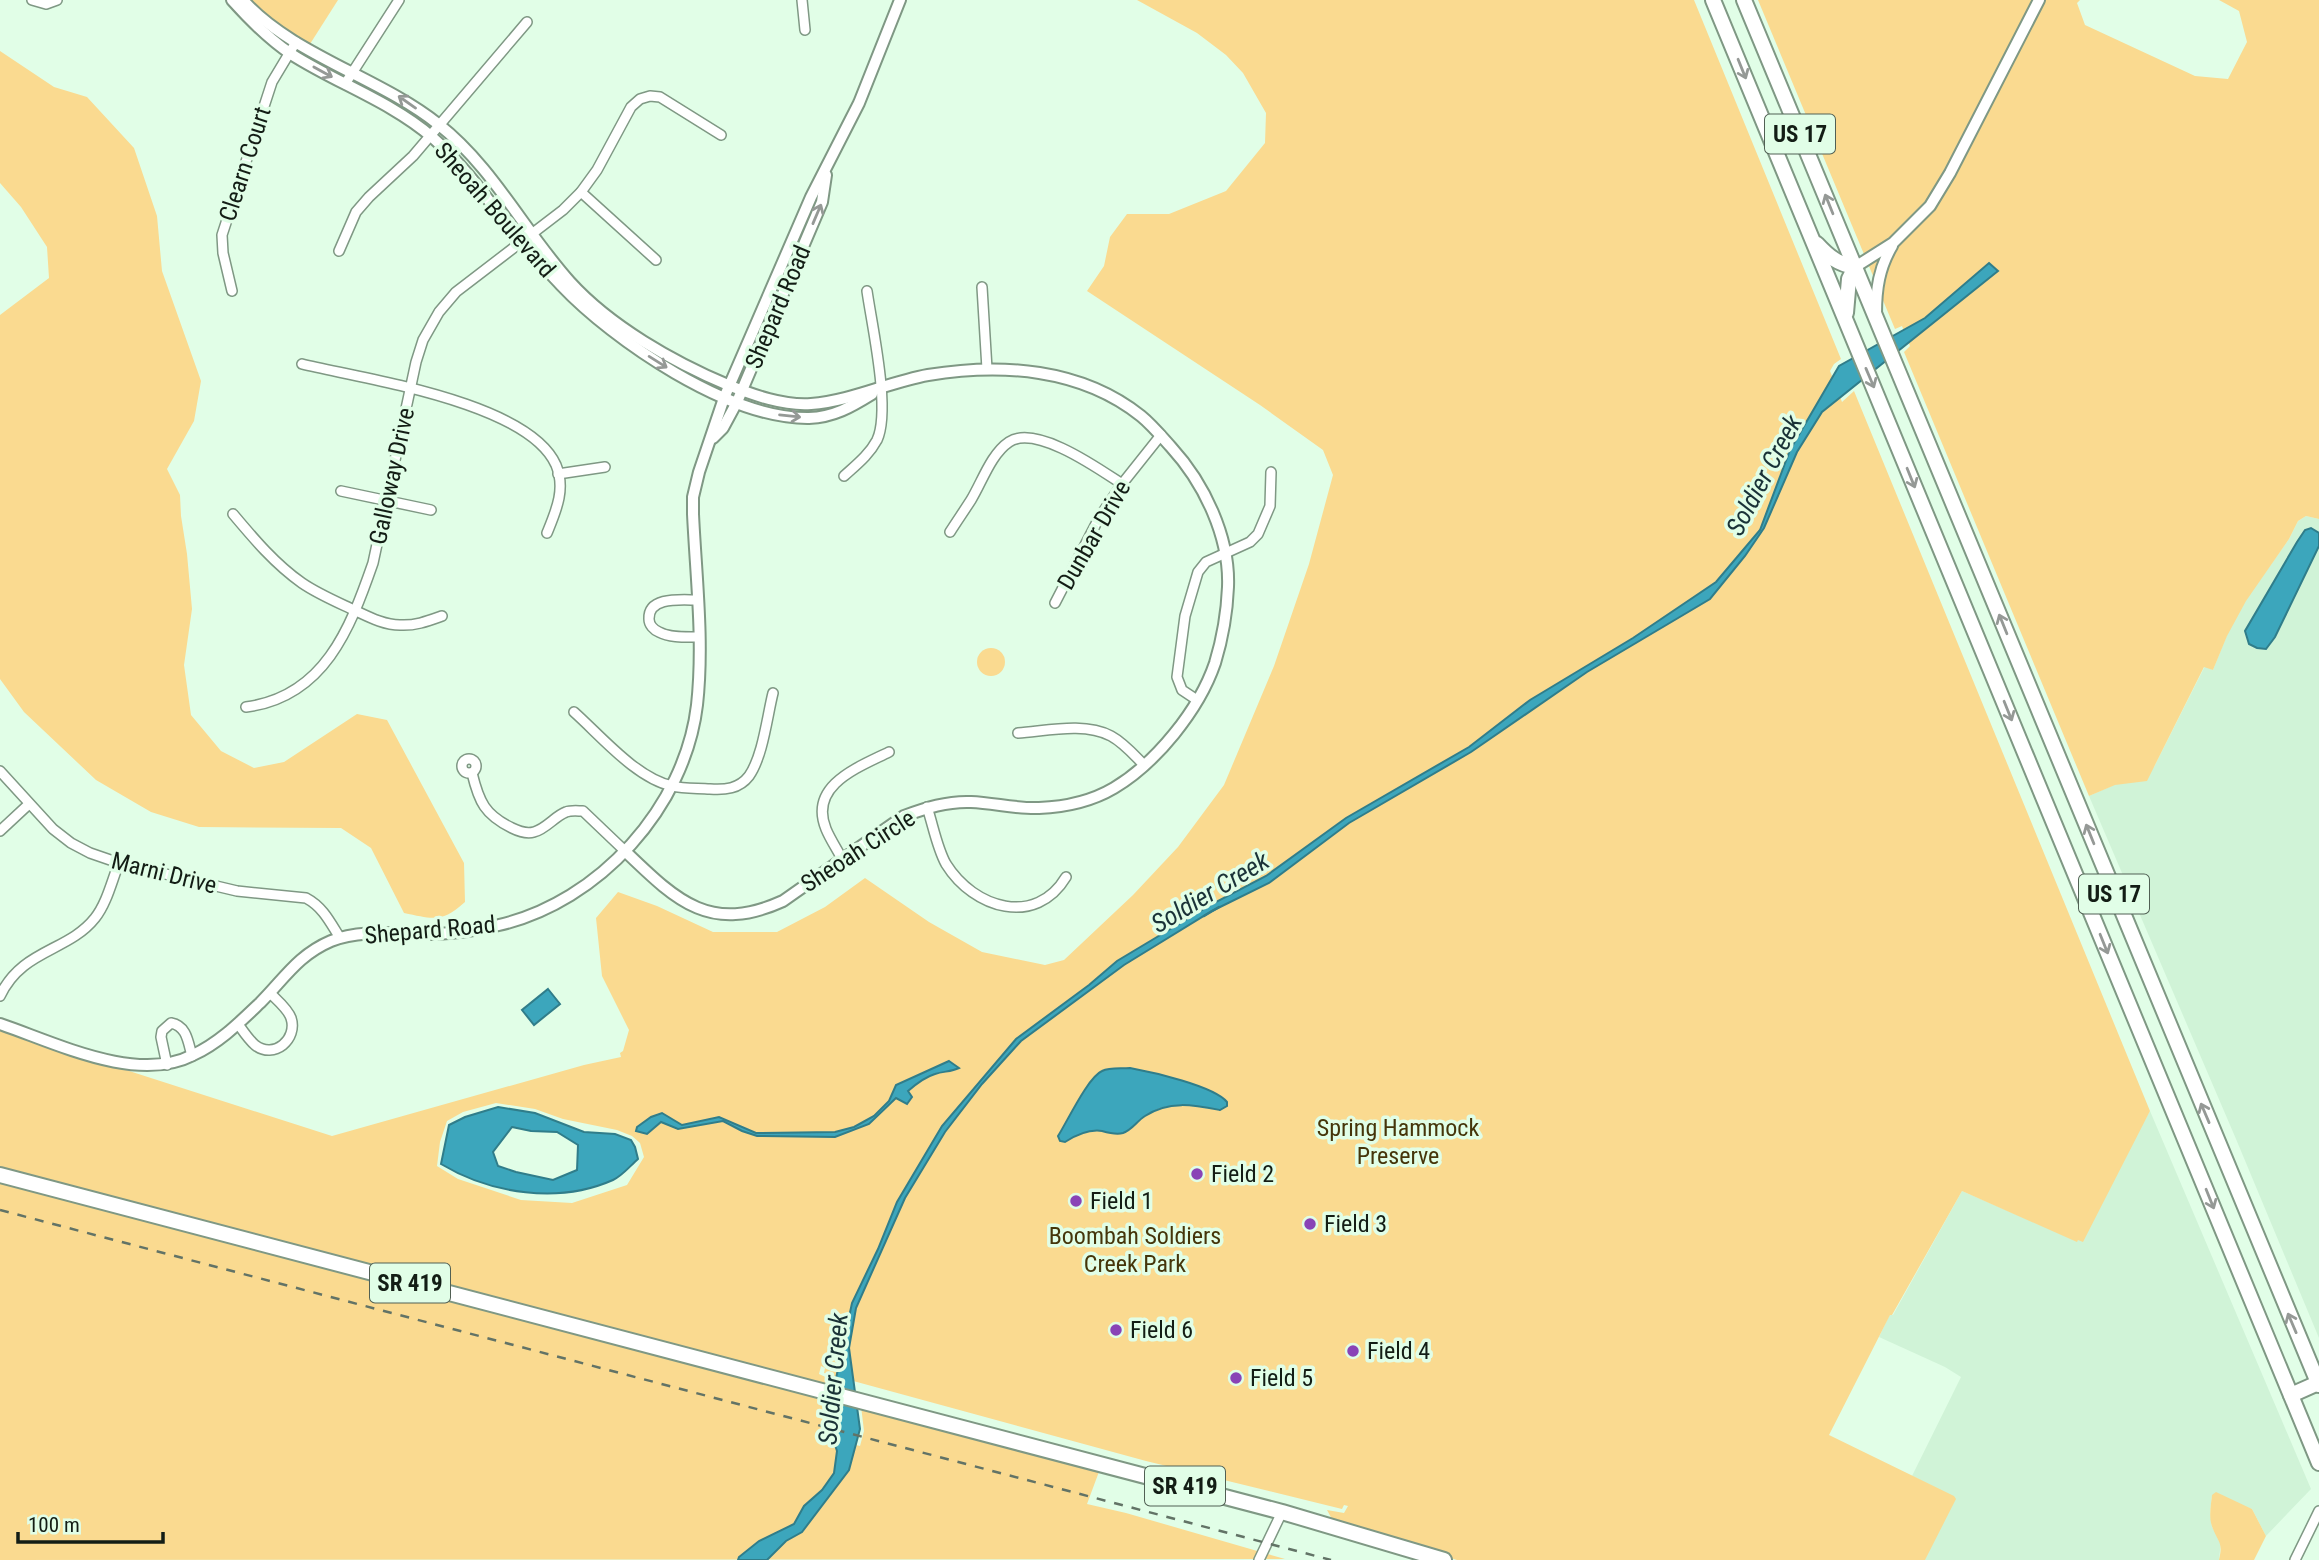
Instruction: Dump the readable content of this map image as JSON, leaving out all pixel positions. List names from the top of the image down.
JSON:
{
  "streets": {
    "main road": ["US 17", "SR 419"],
    "street": [
      "Clearn Court",
      "Sheoah Boulevard",
      "Shepard Road",
      "Galloway Drive",
      "Dunbar Drive",
      "Sheoah Circle",
      "Marni Drive"
    ]
  },
  "crossings": [
    ["Clearn Court", "Sheoah Boulevard"],
    ["Sheoah Boulevard", "Shepard Road"],
    ["Sheoah Boulevard", "Galloway Drive"],
    ["Sheoah Boulevard", "Sheoah Circle"],
    ["Shepard Road", "Sheoah Circle"],
    ["Shepard Road", "Marni Drive"],
    ["Dunbar Drive", "Sheoah Circle"]
  ],
  "water": ["Soldier Creek"],
  "parks": ["Spring Hammock Preserve", "Boombah Soldiers Creek Park"],
  "places": [
    "Field 2",
    "Field 1",
    "Field 3",
    "Field 6",
    "Field 4",
    "Field 5"
  ],
  "scale_bar": "100 m"
}
